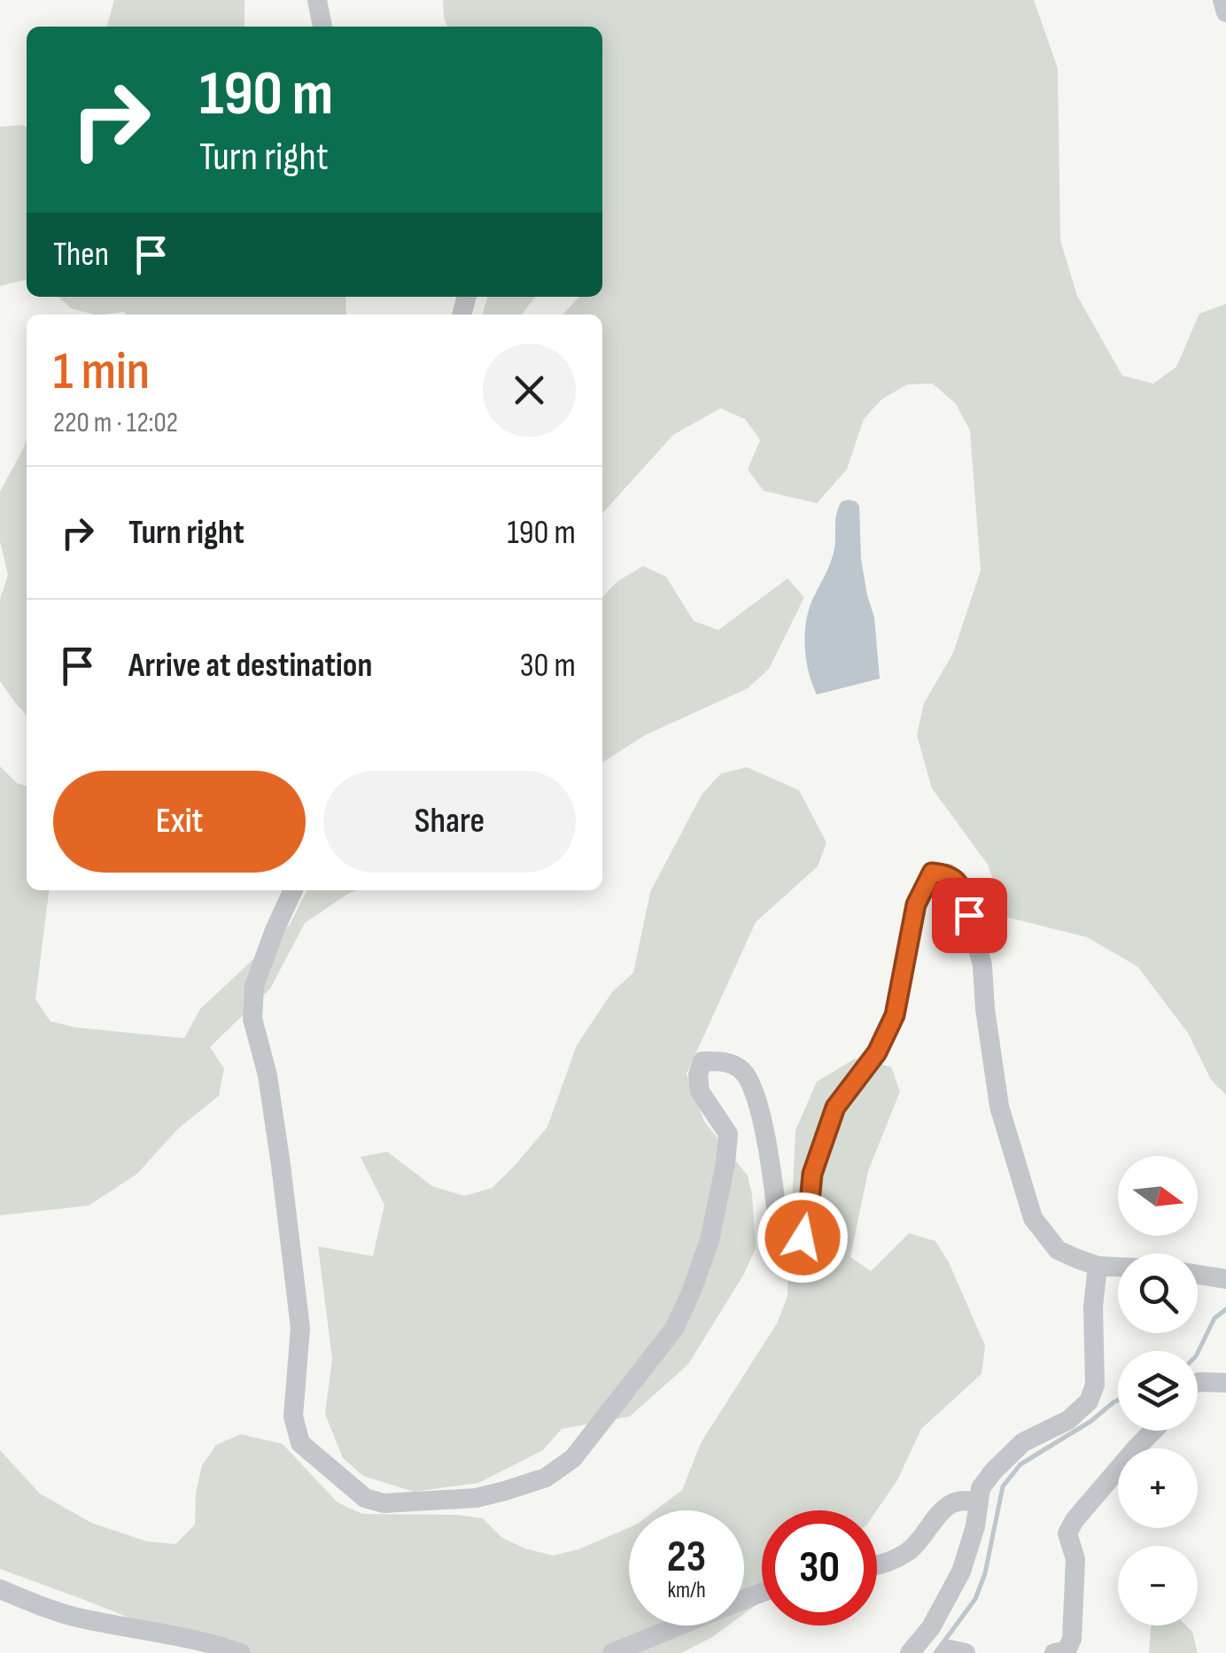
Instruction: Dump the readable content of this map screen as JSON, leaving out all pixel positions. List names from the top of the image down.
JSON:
{
  "north": "right",
  "page": {
    "turn": ["190 m", "Turn right"],
    "then": "Then",
    "heading": ["1 min", "220 m · 12:02"],
    "list": [
      {
        "name": "Turn right",
        "value": "190 m"
      },
      {
        "name": "Arrive at destination",
        "value": "30 m"
      }
    ],
    "buttons": ["Exit", "Share"],
    "map_buttons": ["+", "−"],
    "speed": "23 km/h",
    "limit": "30"
  }
}
